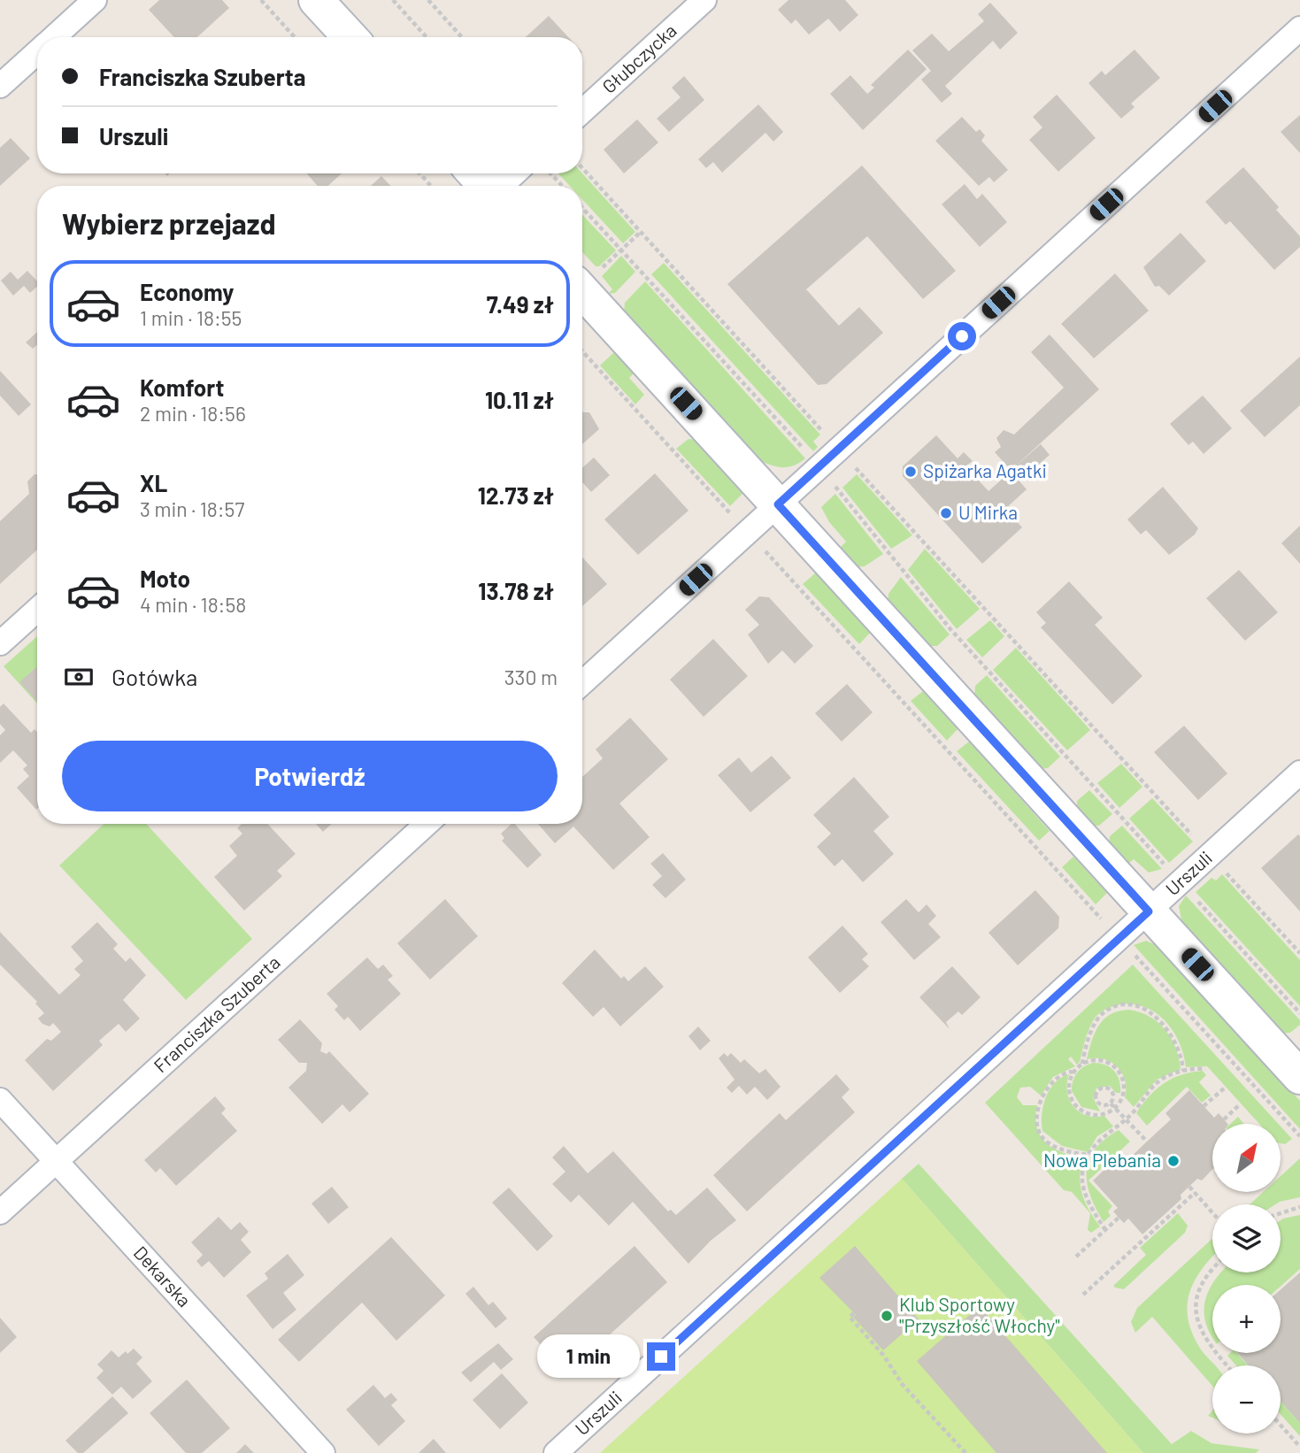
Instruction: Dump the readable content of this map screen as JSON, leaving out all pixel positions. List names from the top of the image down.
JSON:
{
  "streets": {
    "street": [
      "Głubczycka",
      "Urszuli",
      "Franciszka Szuberta",
      "Dekarska"
    ]
  },
  "crossings": [
    ["Franciszka Szuberta", "Dekarska"]
  ],
  "places": [
    "Spiżarka Agatki",
    "U Mirka",
    "Nowa Plebania",
    "Klub Sportowy \"Przyszłość Włochy\""
  ],
  "north": "top right",
  "page": {
    "banner": ["Franciszka Szuberta", "Urszuli"],
    "heading": "Wybierz przejazd",
    "list": [
      {
        "name": "Economy",
        "note": "1 min · 18:55",
        "value": "7.49 zł"
      },
      {
        "name": "Komfort",
        "note": "2 min · 18:56",
        "value": "10.11 zł"
      },
      {
        "name": "XL",
        "note": "3 min · 18:57",
        "value": "12.73 zł"
      },
      {
        "name": "Moto",
        "note": "4 min · 18:58",
        "value": "13.78 zł"
      }
    ],
    "pay": ["Gotówka", "330 m"],
    "buttons": "Potwierdź",
    "map_buttons": ["+", "−"],
    "bubble": "1 min"
  }
}
